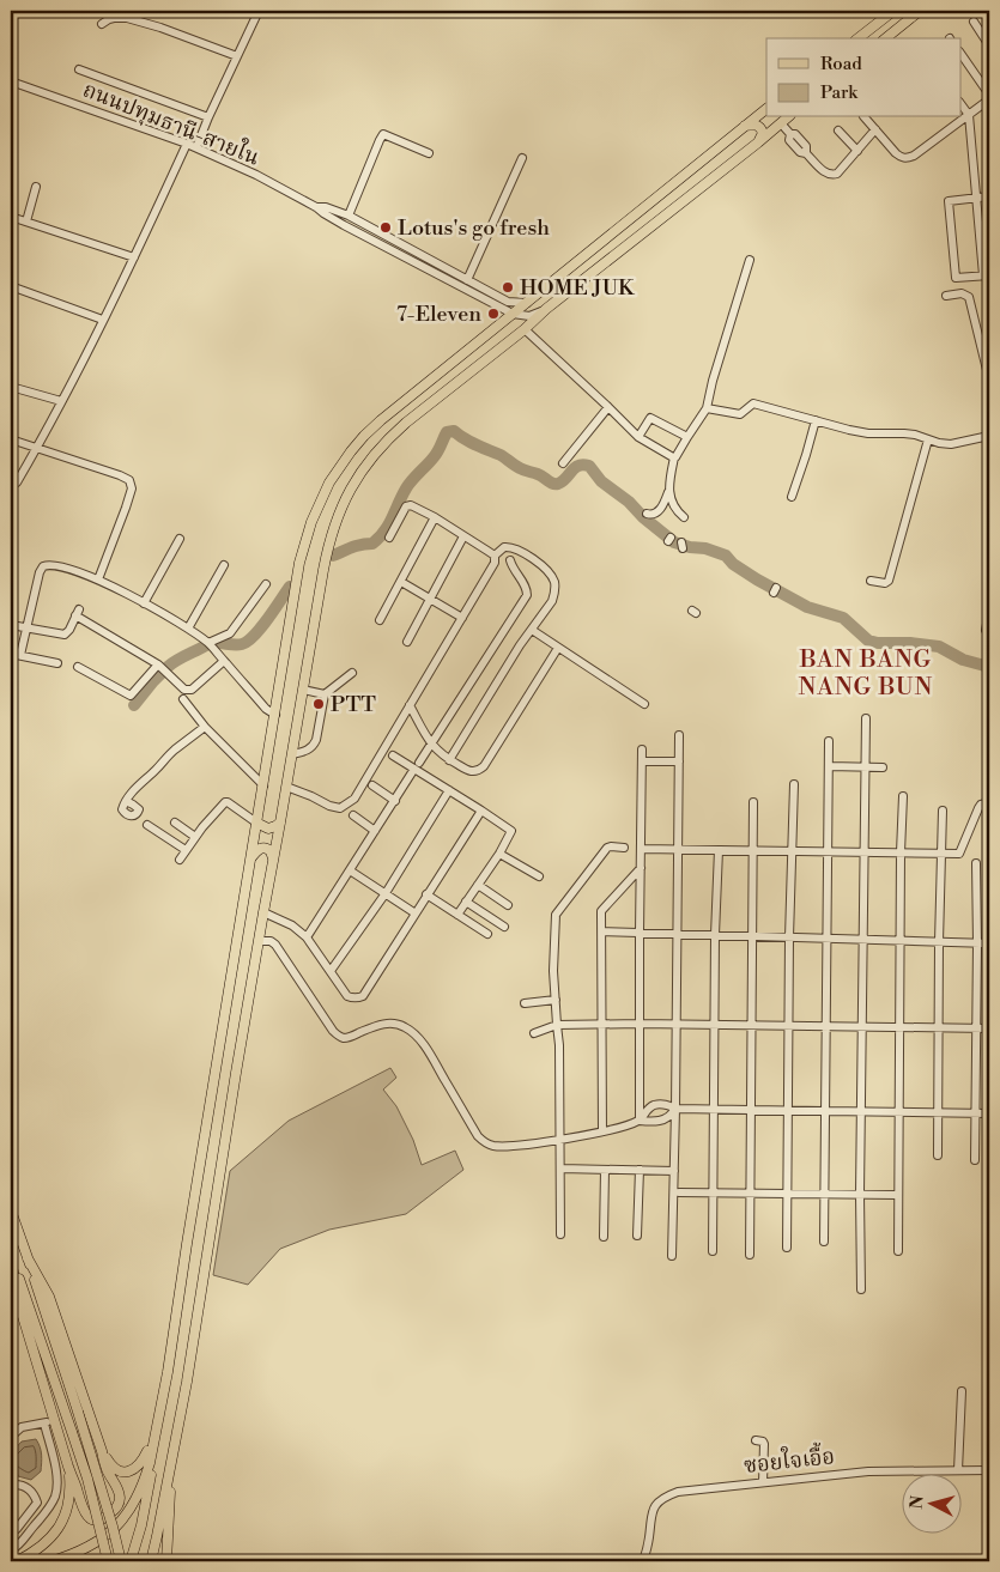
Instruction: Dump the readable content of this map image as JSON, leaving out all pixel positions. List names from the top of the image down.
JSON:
{
  "streets": {
    "street": ["ถนนปทุมธานี-สายใน", "ซอยใจเอื้อ"]
  },
  "districts": ["BAN BANG NANG BUN"],
  "places": [
    "Lotus's go fresh",
    "HOME JUK",
    "7-Eleven",
    "PTT"
  ],
  "legend": ["Road", "Park"],
  "north": "left"
}
